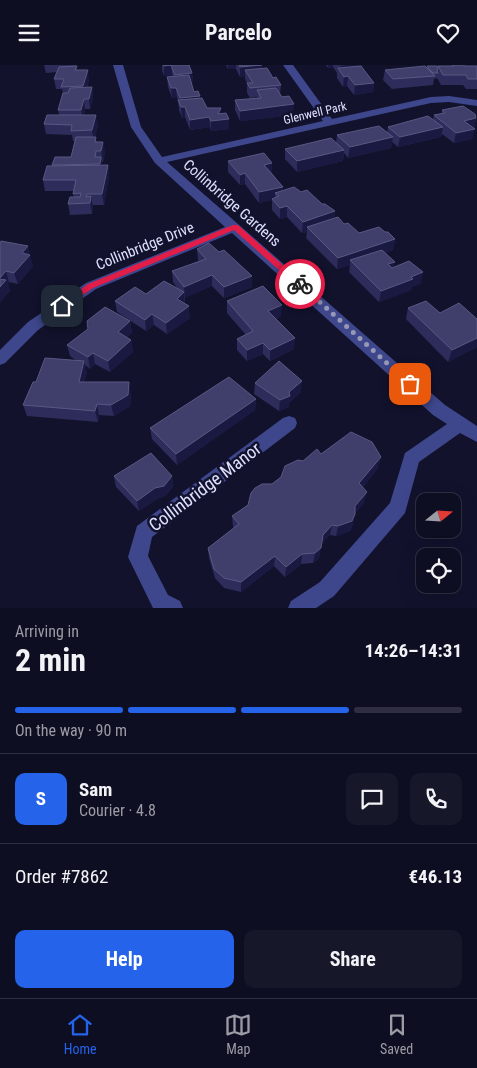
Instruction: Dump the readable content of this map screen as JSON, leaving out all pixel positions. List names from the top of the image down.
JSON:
{
  "streets": {
    "street": [
      "Glenwell Park",
      "Collinbridge Gardens",
      "Collinbridge Drive",
      "Collinbridge Manor"
    ]
  },
  "crossings": [
    ["Glenwell Park", "Collinbridge Gardens"],
    ["Collinbridge Gardens", "Collinbridge Drive"]
  ],
  "north": "right",
  "page": {
    "header": "Parcelo",
    "heading": ["2 min", "Arriving in", "14:26–14:31"],
    "panel": [
      "Sam",
      "Courier · 4.8",
      "Order #7862",
      "€46.13"
    ],
    "bar": "On the way · 90 m",
    "round": "S",
    "buttons": ["Help", "Share"],
    "tabs": ["Home", "Map", "Saved"]
  }
}
